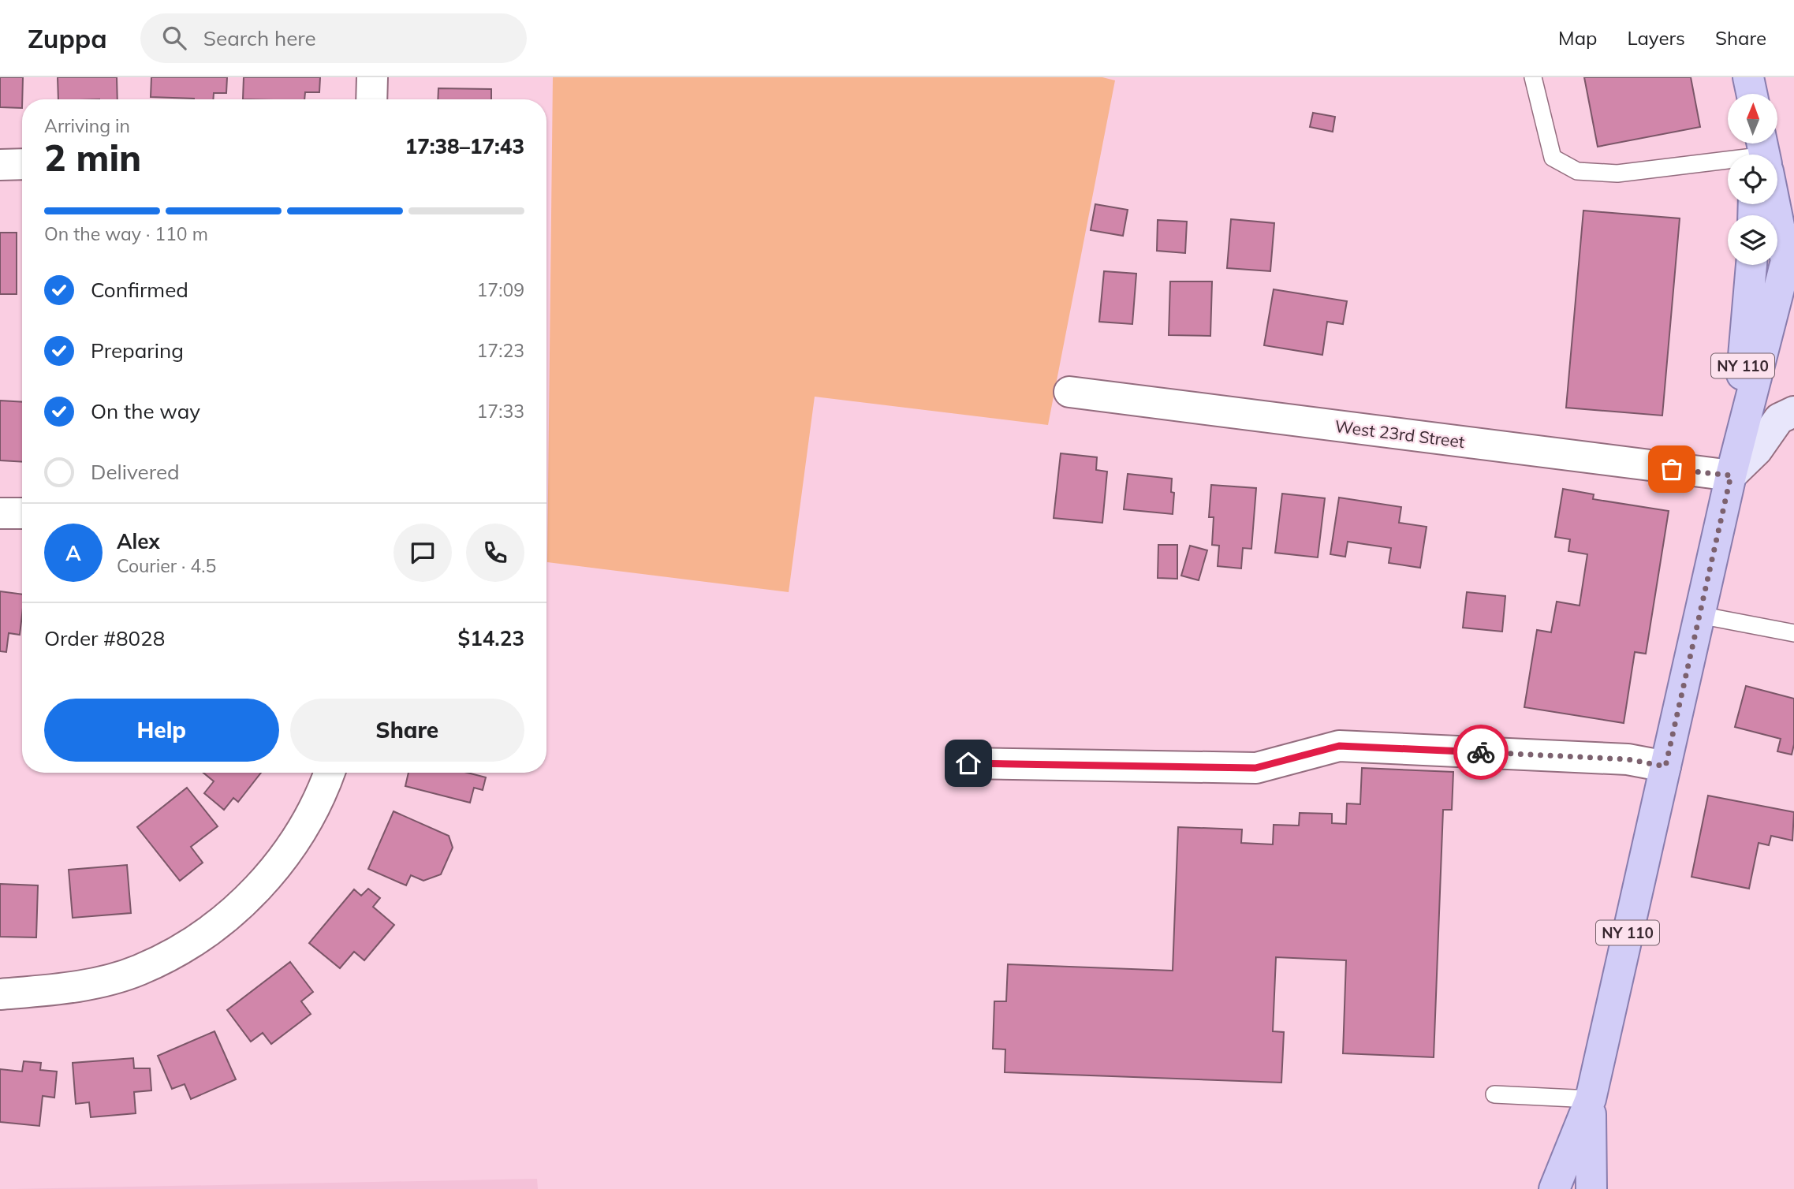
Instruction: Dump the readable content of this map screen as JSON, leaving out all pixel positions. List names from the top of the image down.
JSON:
{
  "streets": {
    "main road": ["NY 110"],
    "street": ["West 23rd Street"]
  },
  "crossings": [
    ["NY 110", "West 23rd Street"]
  ],
  "north": "top",
  "page": {
    "header": "Zuppa",
    "search": "Search here",
    "nav": ["Map", "Layers", "Share"],
    "heading": ["2 min", "Arriving in", "17:38–17:43"],
    "panel": [
      "Alex",
      "Courier · 4.5",
      "Order #8028",
      "$14.23"
    ],
    "bar": "On the way · 110 m",
    "list": [
      ["Confirmed", "17:09"],
      ["Preparing", "17:23"],
      ["On the way", "17:33"],
      "Delivered"
    ],
    "round": "A",
    "buttons": ["Help", "Share"]
  }
}
